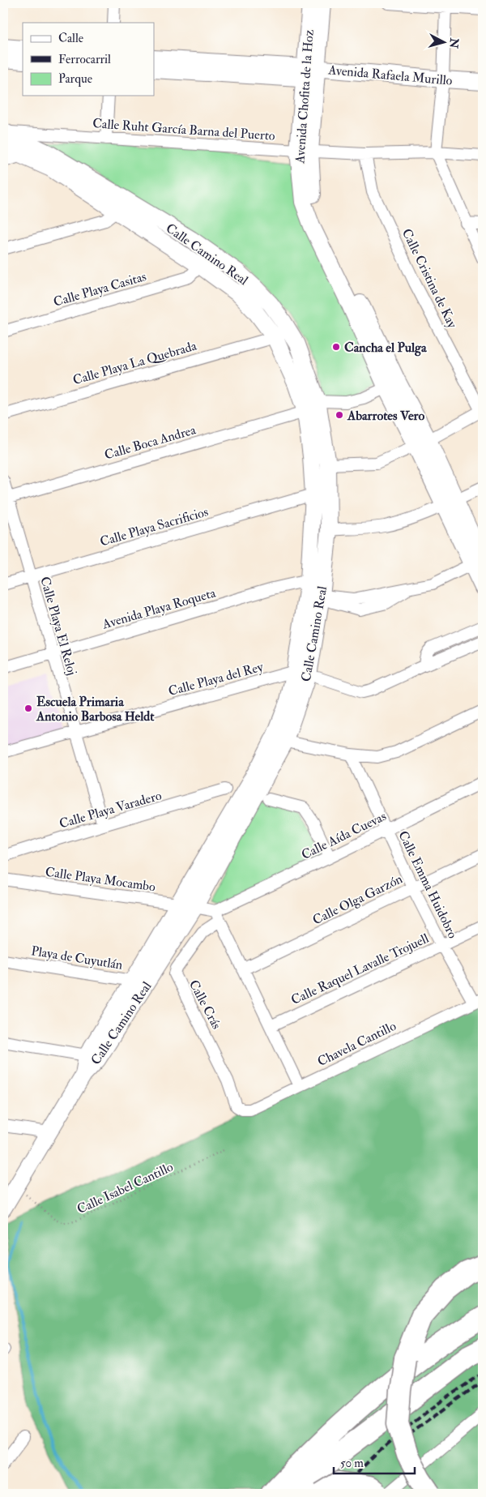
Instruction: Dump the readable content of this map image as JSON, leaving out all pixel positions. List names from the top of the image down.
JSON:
{
  "streets": {
    "street": [
      "Avenida Rafaela Murillo",
      "Avenida Chofita de la Hoz",
      "Calle Ruht García Barna del Puerto",
      "Calle Camino Real",
      "Calle Cristina de Kay",
      "Calle Playa Casitas",
      "Calle Playa La Quebrada",
      "Calle Boca Andrea",
      "Calle Playa Sacrificios",
      "Avenida Playa Roqueta",
      "Calle Playa El Reloj",
      "Calle Playa del Rey",
      "Calle Playa Varadero",
      "Calle Aída Cuevas",
      "Calle Playa Mocambo",
      "Calle Emma Huidobro",
      "Calle Olga Garzón",
      "Playa de Cuyutlán",
      "Calle Raquel Lavalle Trojuell",
      "Calle Crás",
      "Chavela Cantillo"
    ],
    "path": ["Calle Isabel Cantillo"]
  },
  "crossings": [
    ["Avenida Rafaela Murillo", "Avenida Chofita de la Hoz"],
    ["Avenida Chofita de la Hoz", "Calle Ruht García Barna del Puerto"],
    ["Avenida Chofita de la Hoz", "Avenida Playa Roqueta"],
    ["Calle Ruht García Barna del Puerto", "Calle Camino Real"],
    ["Calle Ruht García Barna del Puerto", "Calle Cristina de Kay"],
    ["Calle Camino Real", "Calle Playa Casitas"],
    ["Calle Camino Real", "Calle Playa La Quebrada"],
    ["Calle Camino Real", "Calle Boca Andrea"],
    ["Calle Camino Real", "Calle Playa Sacrificios"],
    ["Calle Camino Real", "Avenida Playa Roqueta"],
    ["Calle Camino Real", "Calle Playa del Rey"],
    ["Calle Camino Real", "Calle Playa Mocambo"],
    ["Calle Camino Real", "Playa de Cuyutlán"],
    ["Calle Boca Andrea", "Calle Playa El Reloj"],
    ["Calle Playa Sacrificios", "Calle Playa El Reloj"],
    ["Avenida Playa Roqueta", "Calle Playa El Reloj"],
    ["Calle Playa El Reloj", "Calle Playa del Rey"],
    ["Calle Playa El Reloj", "Calle Playa Varadero"],
    ["Calle Aída Cuevas", "Calle Playa Mocambo"],
    ["Calle Aída Cuevas", "Calle Emma Huidobro"],
    ["Calle Aída Cuevas", "Calle Crás"],
    ["Calle Playa Mocambo", "Calle Crás"],
    ["Calle Emma Huidobro", "Calle Olga Garzón"],
    ["Calle Emma Huidobro", "Calle Raquel Lavalle Trojuell"],
    ["Calle Emma Huidobro", "Chavela Cantillo"],
    ["Calle Crás", "Chavela Cantillo"]
  ],
  "places": ["Cancha el Pulga", "Abarrotes Vero", "Escuela Primaria Antonio Barbosa Heldt"],
  "legend": ["Calle", "Ferrocarril", "Parque"],
  "scale_bar": "50 m",
  "north": "right"
}
